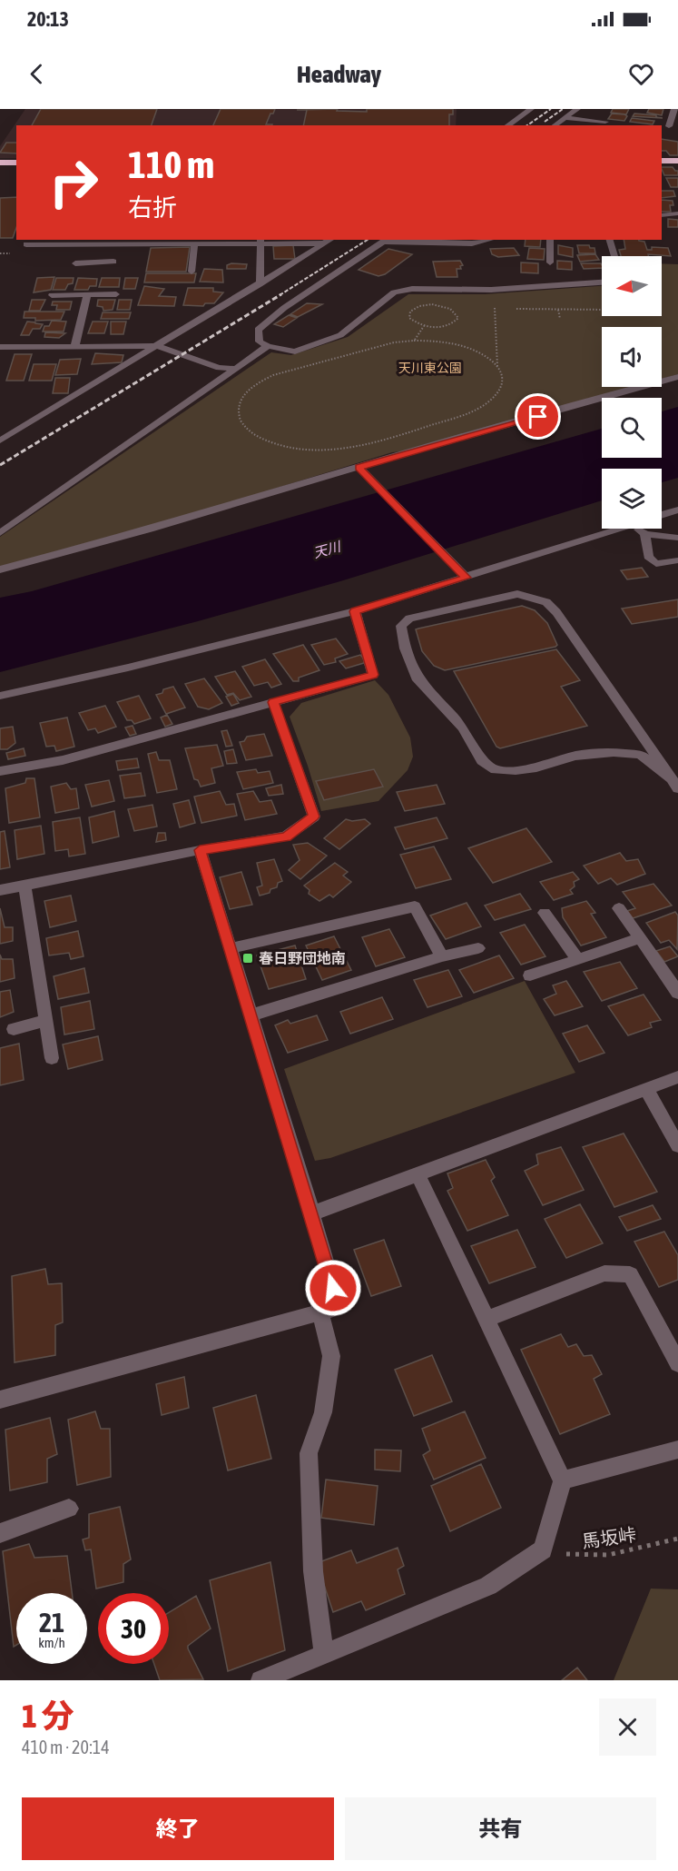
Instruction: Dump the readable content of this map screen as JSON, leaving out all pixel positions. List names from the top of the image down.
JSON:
{
  "streets": {
    "path": ["馬坂峠"]
  },
  "water": ["天川"],
  "parks": ["天川東公園"],
  "places": {
    "transit": ["春日野団地南"]
  },
  "north": "left",
  "page": {
    "status": "20:13",
    "header": "Headway",
    "turn": ["110 m", "右折"],
    "speed": "21 km/h",
    "limit": "30",
    "heading": ["1 分", "410 m · 20:14"],
    "buttons": ["終了", "共有"]
  }
}
